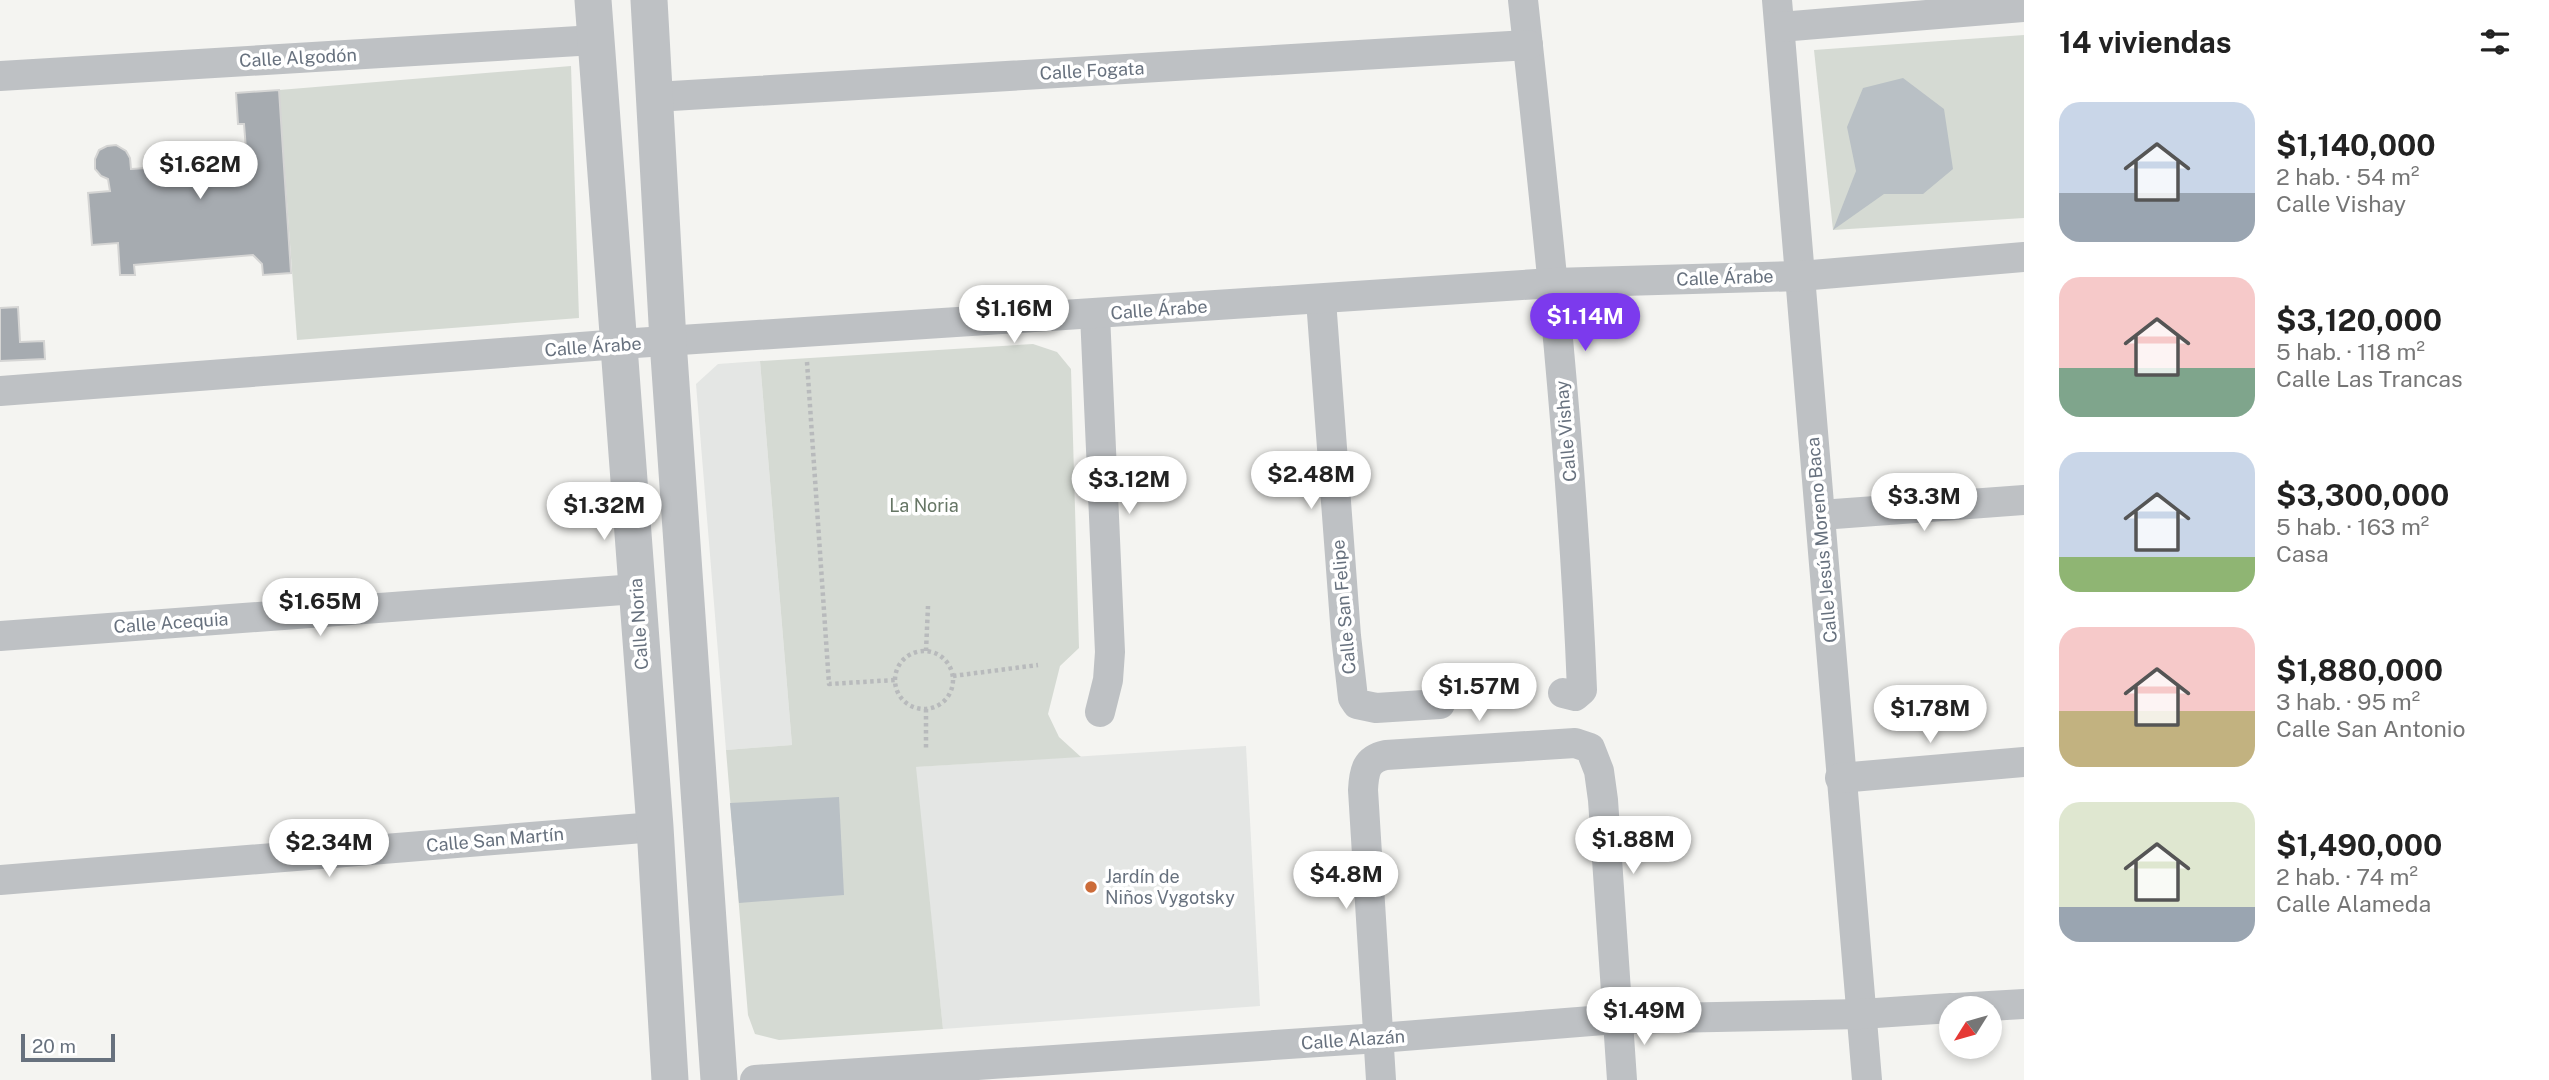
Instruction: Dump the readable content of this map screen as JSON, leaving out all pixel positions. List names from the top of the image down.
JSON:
{
  "streets": {
    "street": [
      "Calle Algodón",
      "Calle Fogata",
      "Calle Árabe",
      "Calle Vishay",
      "Calle Jesús Moreno Baca",
      "Calle San Felipe",
      "Calle Acequia",
      "Calle Noria",
      "Calle San Martín",
      "Calle Alazán"
    ]
  },
  "crossings": [
    ["Calle Algodón", "Calle Noria"],
    ["Calle Fogata", "Calle Vishay"],
    ["Calle Árabe", "Calle Vishay"],
    ["Calle Árabe", "Calle Jesús Moreno Baca"],
    ["Calle Árabe", "Calle San Felipe"],
    ["Calle Árabe", "Calle Noria"],
    ["Calle Jesús Moreno Baca", "Calle Alazán"],
    ["Calle Acequia", "Calle Noria"],
    ["Calle Noria", "Calle San Martín"]
  ],
  "parks": ["La Noria"],
  "places": ["Jardín de Niños Vygotsky"],
  "scale_bar": "20 m",
  "north": "bottom left",
  "page": {
    "heading": "14 viviendas",
    "list": [
      {
        "name": "$1,140,000",
        "note": "2 hab. · 54 m² · Calle Vishay"
      },
      {
        "name": "$3,120,000",
        "note": "5 hab. · 118 m² · Calle Las Trancas"
      },
      {
        "name": "$3,300,000",
        "note": "5 hab. · 163 m² · Casa"
      },
      {
        "name": "$1,880,000",
        "note": "3 hab. · 95 m² · Calle San Antonio"
      },
      {
        "name": "$1,490,000",
        "note": "2 hab. · 74 m² · Calle Alameda"
      }
    ],
    "price": [
      "$1.62M",
      "$1.16M",
      "$1.14M",
      "$2.48M",
      "$3.12M",
      "$3.3M",
      "$1.32M",
      "$1.65M",
      "$1.57M",
      "$1.78M",
      "$1.88M",
      "$2.34M",
      "$4.8M",
      "$1.49M"
    ],
    "scale": "20 m"
  }
}
